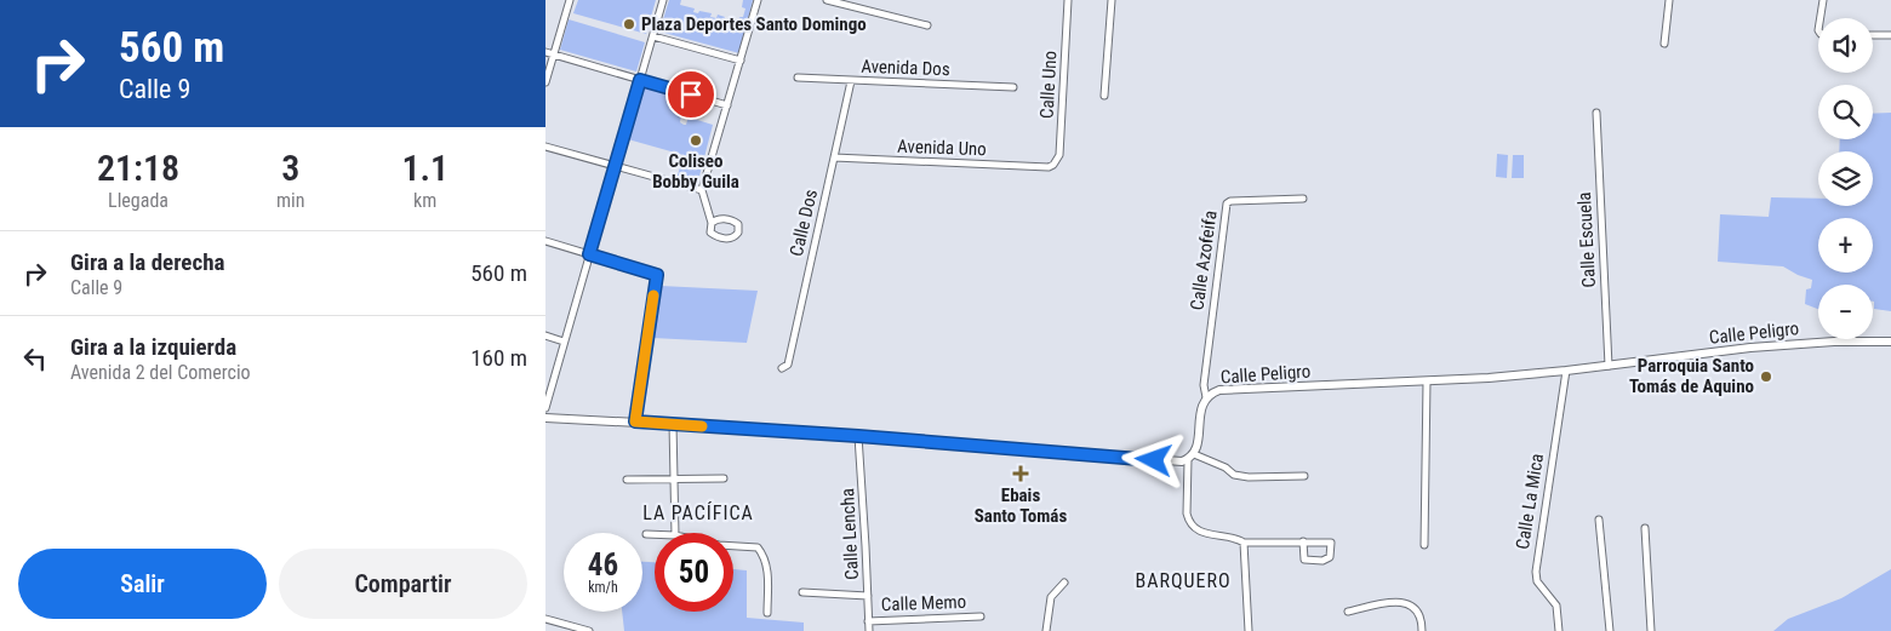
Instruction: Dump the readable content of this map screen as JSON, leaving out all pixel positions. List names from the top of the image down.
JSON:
{
  "streets": {
    "main road": ["Calle Peligro"],
    "street": [
      "Avenida Dos",
      "Calle Uno",
      "Avenida Uno",
      "Calle Dos",
      "Calle Escuela",
      "Calle Azofeifa",
      "Calle La Mica",
      "Calle Lencha",
      "Calle Memo"
    ]
  },
  "crossings": [
    ["Avenida Dos", "Calle Dos"],
    ["Calle Uno", "Avenida Uno"],
    ["Avenida Uno", "Calle Dos"],
    ["Calle Escuela", "Calle Peligro"],
    ["Calle Azofeifa", "Calle Peligro"],
    ["Calle Peligro", "Calle La Mica"],
    ["Calle Lencha", "Calle Memo"]
  ],
  "districts": ["LA PACÍFICA", "BARQUERO"],
  "places": {
    "other": ["Plaza Deportes Santo Domingo", "Coliseo Bobby Guila", "Parroquia Santo Tomás de Aquino"],
    "health": ["Ebais Santo Tomás"]
  },
  "page": {
    "turn": ["560 m", "Calle 9"],
    "map_buttons": ["+", "−"],
    "eta": [
      "21:18",
      "Llegada",
      "3",
      "min",
      "1.1",
      "km"
    ],
    "list": [
      {
        "name": "Gira a la derecha",
        "note": "Calle 9",
        "value": "560 m"
      },
      {
        "name": "Gira a la izquierda",
        "note": "Avenida 2 del Comercio",
        "value": "160 m"
      }
    ],
    "speed": "46 km/h",
    "limit": "50",
    "buttons": ["Salir", "Compartir"]
  }
}
